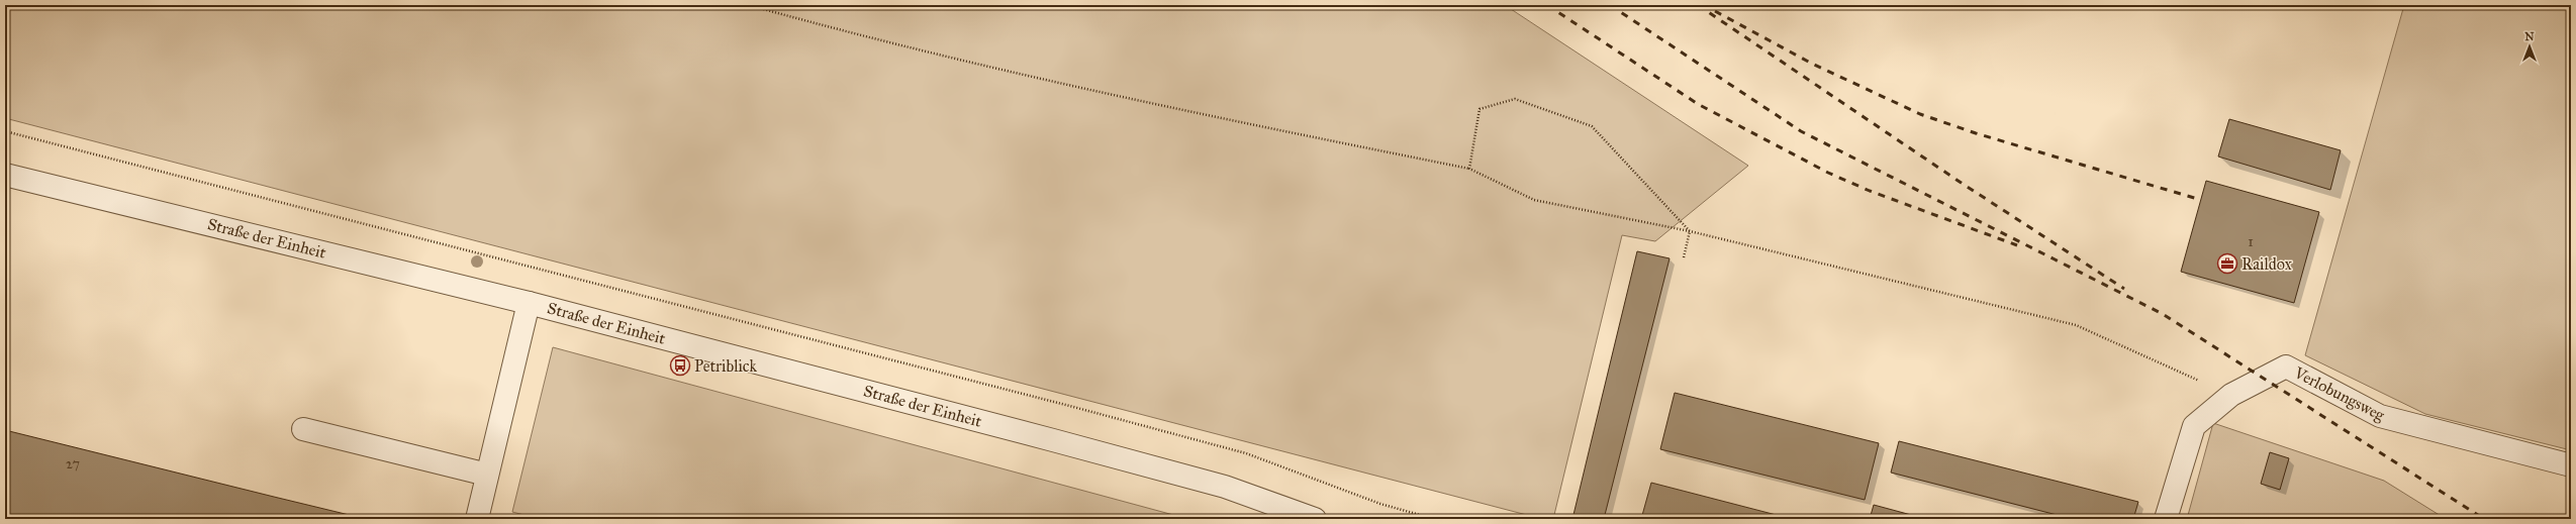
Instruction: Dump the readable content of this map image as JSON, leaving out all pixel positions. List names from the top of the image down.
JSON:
{
  "streets": {
    "street": ["Straße der Einheit", "Verlobungsweg"]
  },
  "places": {
    "office": ["Raildox"],
    "bus stop": ["Petriblick"]
  },
  "house_numbers": ["1", "27"],
  "north": "top"
}
